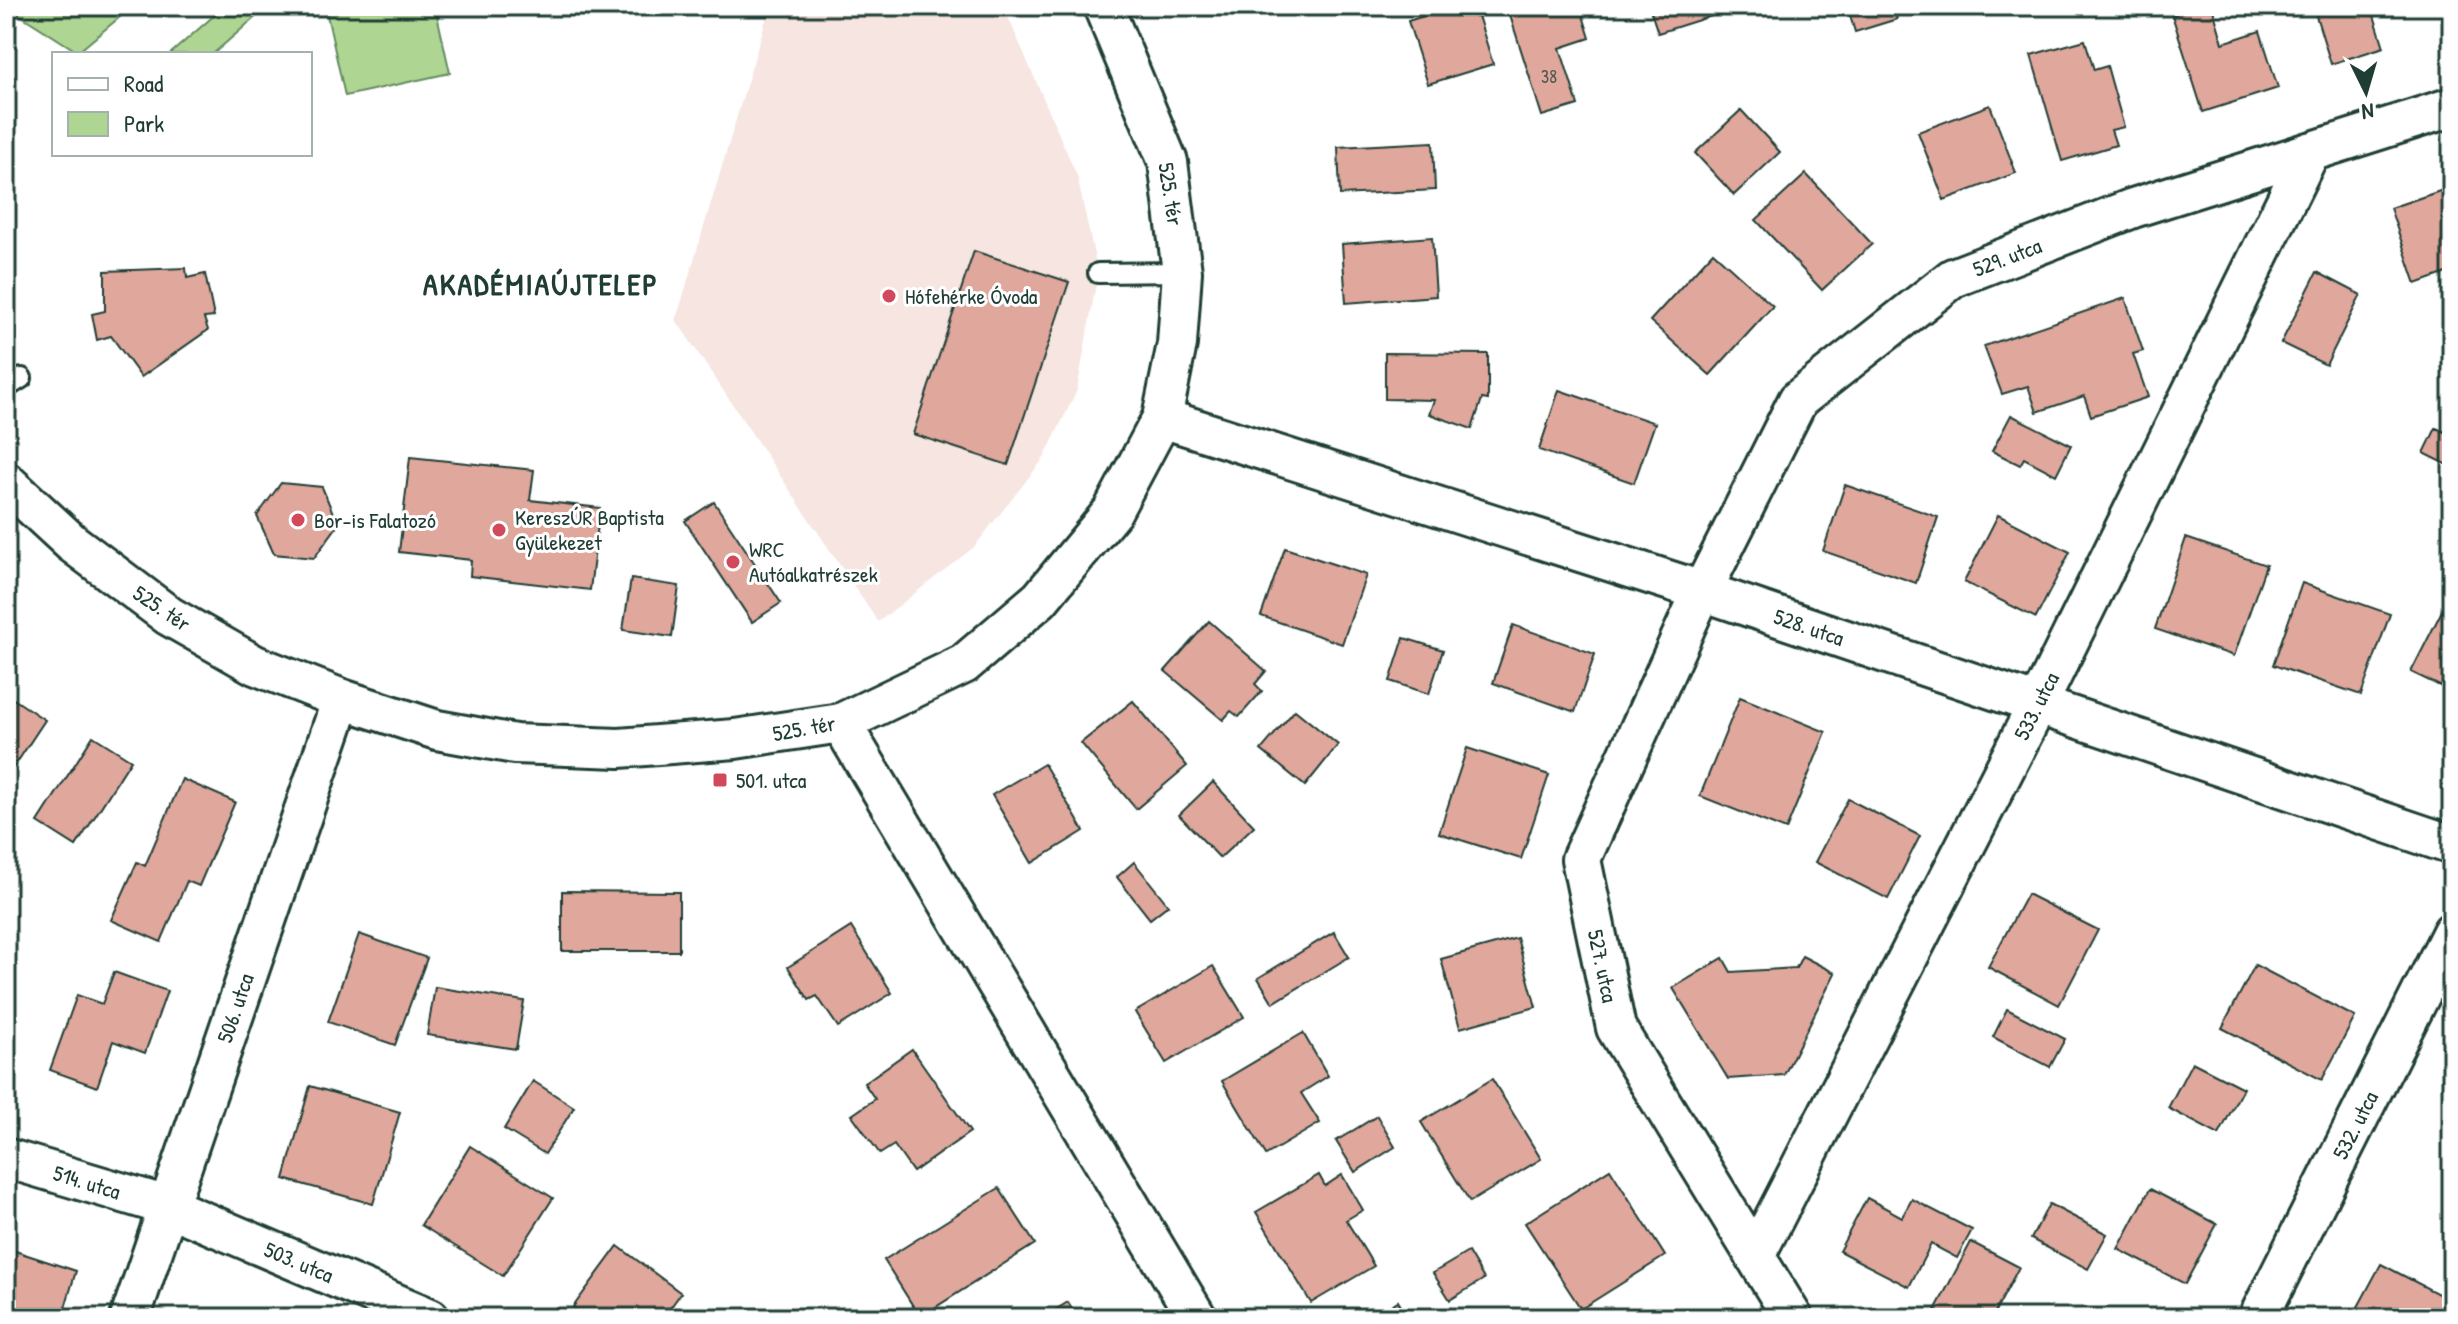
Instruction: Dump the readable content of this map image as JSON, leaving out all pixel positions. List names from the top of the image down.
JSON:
{
  "streets": {
    "street": [
      "525. tér",
      "529. utca",
      "528. utca",
      "533. utca",
      "527. utca",
      "506. utca",
      "532. utca",
      "514. utca",
      "503. utca"
    ]
  },
  "crossings": [
    ["525. tér", "528. utca"],
    ["525. tér", "506. utca"],
    ["529. utca", "528. utca"],
    ["529. utca", "533. utca"],
    ["529. utca", "527. utca"],
    ["528. utca", "533. utca"],
    ["528. utca", "527. utca"],
    ["533. utca", "527. utca"],
    ["506. utca", "514. utca"],
    ["506. utca", "503. utca"],
    ["514. utca", "503. utca"]
  ],
  "districts": ["AKADÉMIAÚJTELEP"],
  "places": {
    "other": [
      "Hófehérke Óvoda",
      "Bor-is Falatozó",
      "KereszÚR Baptista Gyülekezet",
      "WRC Autóalkatrészek"
    ],
    "transit": ["501. utca"]
  },
  "house_numbers": ["38"],
  "legend": ["Road", "Park"],
  "north": "bottom"
}
